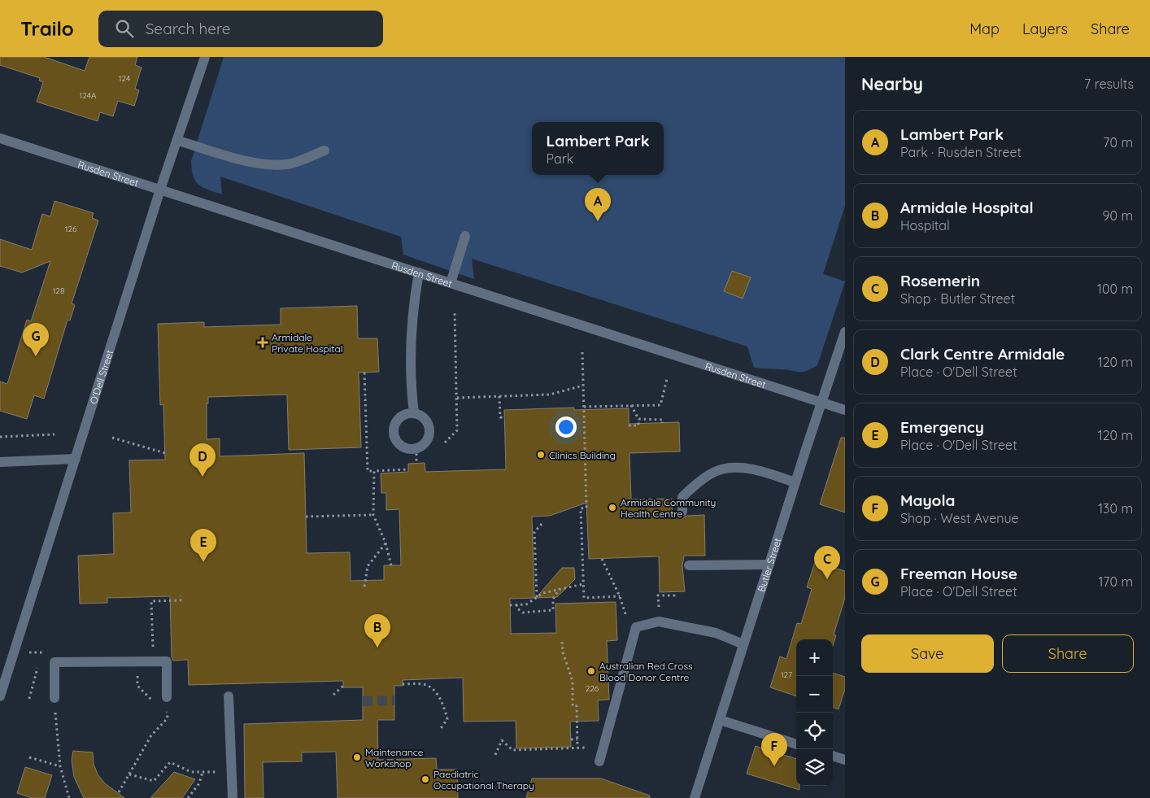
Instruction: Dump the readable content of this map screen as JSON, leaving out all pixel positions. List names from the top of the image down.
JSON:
{
  "streets": {
    "street": ["Rusden Street", "O'Dell Street", "Butler Street"]
  },
  "crossings": [
    ["Rusden Street", "O'Dell Street"],
    ["Rusden Street", "Butler Street"]
  ],
  "places": {
    "health": ["Armidale Private Hospital"],
    "other": [
      "Clinics Building",
      "Armidale Community Health Centre",
      "Australian Red Cross Blood Donor Centre",
      "Maintenance Workshop",
      "Paediatric Occupational Therapy"
    ]
  },
  "house_numbers": [
    "124",
    "124A",
    "126",
    "128",
    "127",
    "226"
  ],
  "page": {
    "header": "Trailo",
    "search": "Search here",
    "nav": ["Map", "Layers", "Share"],
    "heading": ["Nearby", "7 results"],
    "list": [
      {
        "mark": "A",
        "name": "Lambert Park",
        "note": "Park · Rusden Street",
        "value": "70 m"
      },
      {
        "mark": "B",
        "name": "Armidale Hospital",
        "note": "Hospital",
        "value": "90 m"
      },
      {
        "mark": "C",
        "name": "Rosemerin",
        "note": "Shop · Butler Street",
        "value": "100 m"
      },
      {
        "mark": "D",
        "name": "Clark Centre Armidale",
        "note": "Place · O'Dell Street",
        "value": "120 m"
      },
      {
        "mark": "E",
        "name": "Emergency",
        "note": "Place · O'Dell Street",
        "value": "120 m"
      },
      {
        "mark": "F",
        "name": "Mayola",
        "note": "Shop · West Avenue",
        "value": "130 m"
      },
      {
        "mark": "G",
        "name": "Freeman House",
        "note": "Place · O'Dell Street",
        "value": "170 m"
      }
    ],
    "popup": ["Lambert Park", "Park"],
    "pins": [
      "A",
      "G",
      "D",
      "E",
      "C",
      "B",
      "F"
    ],
    "buttons": ["Save", "Share"],
    "map_buttons": ["+", "−"]
  }
}
